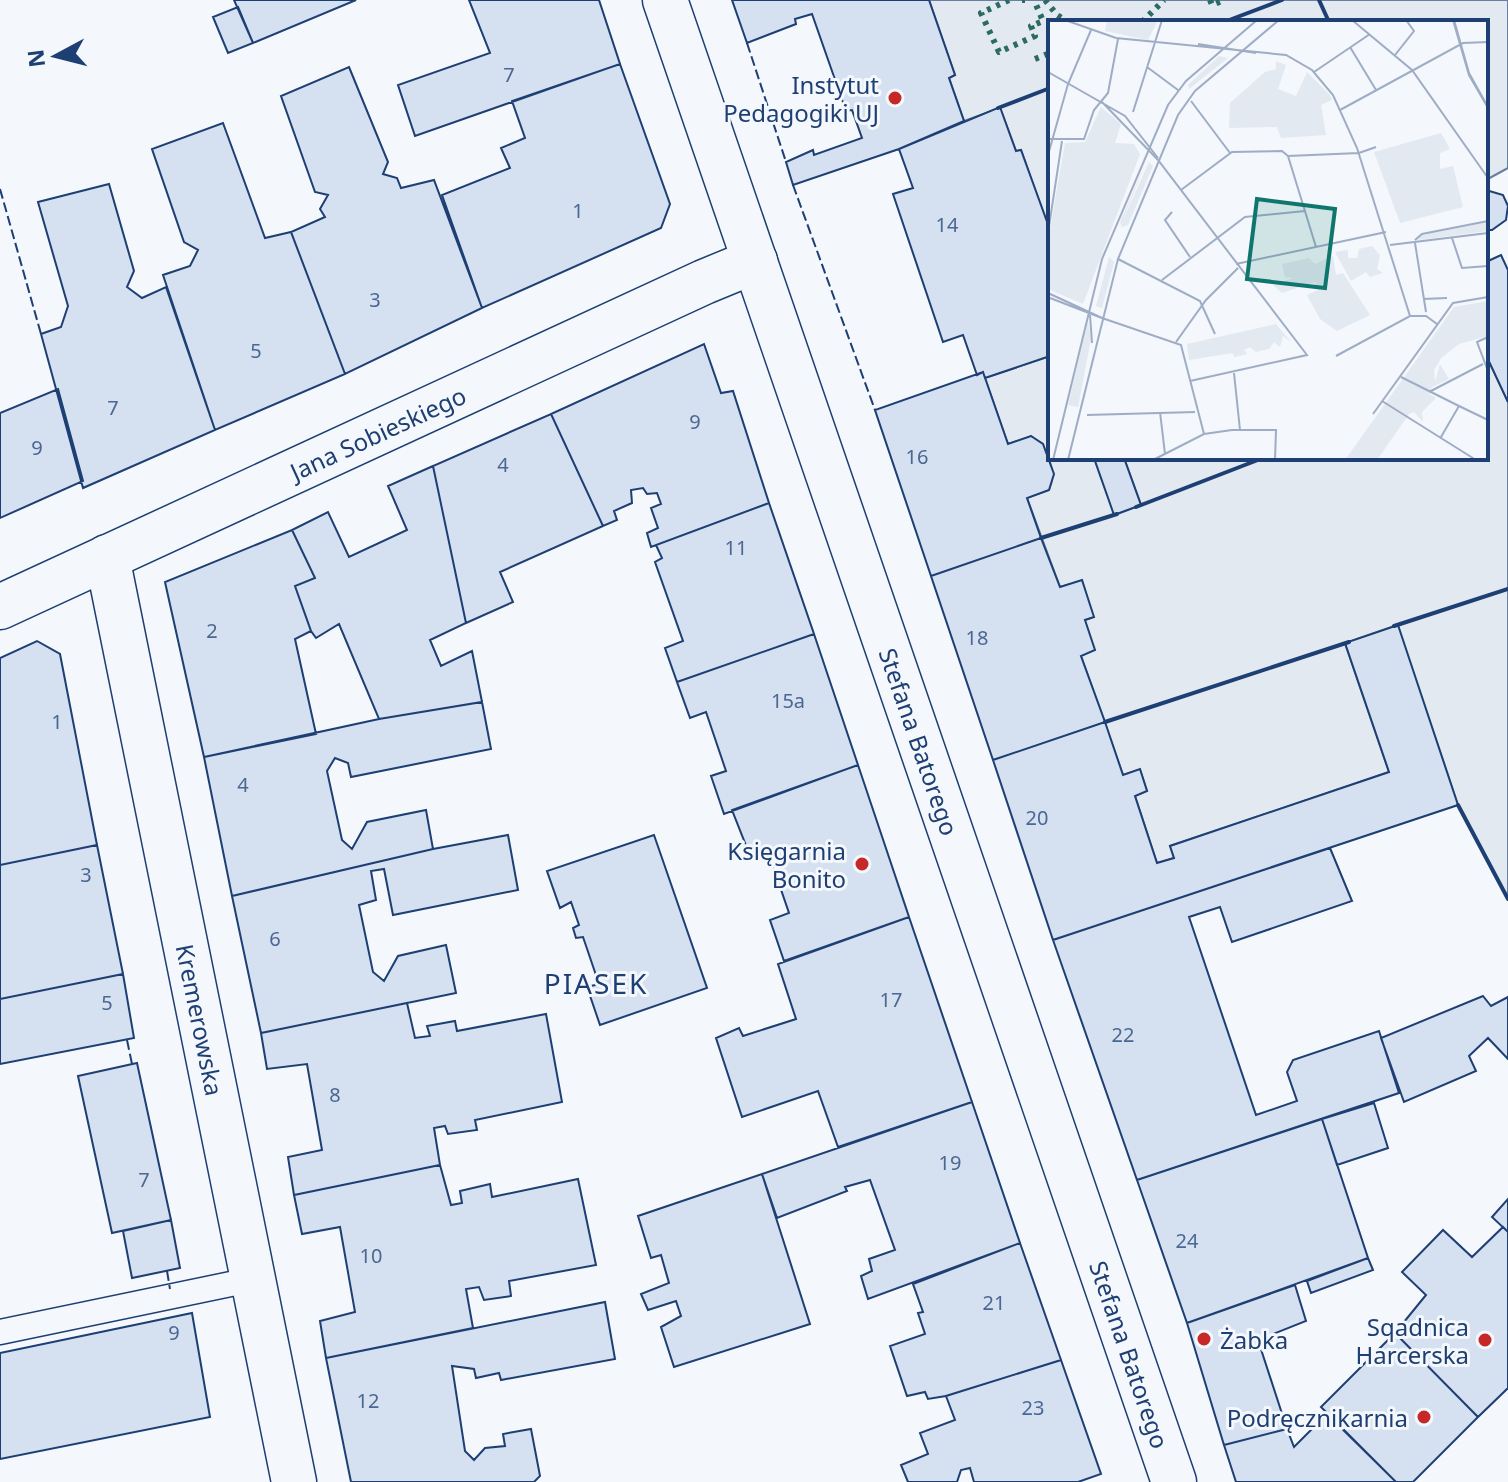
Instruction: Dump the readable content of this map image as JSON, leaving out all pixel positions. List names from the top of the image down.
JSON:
{
  "streets": {
    "street": ["Jana Sobieskiego", "Stefana Batorego", "Kremerowska"]
  },
  "crossings": [
    ["Jana Sobieskiego", "Stefana Batorego"],
    ["Jana Sobieskiego", "Kremerowska"]
  ],
  "districts": ["PIASEK"],
  "places": [
    "Instytut Pedagogiki UJ",
    "Księgarnia Bonito",
    "Żabka",
    "Sqadnica Harcerska",
    "Podręcznikarnia"
  ],
  "house_numbers": [
    "7",
    "1",
    "14",
    "3",
    "5",
    "7",
    "9",
    "9",
    "16",
    "4",
    "11",
    "2",
    "18",
    "15a",
    "1",
    "4",
    "20",
    "3",
    "6",
    "17",
    "5",
    "22",
    "8",
    "19",
    "7",
    "24",
    "10",
    "21",
    "9",
    "12",
    "23"
  ],
  "north": "left"
}
